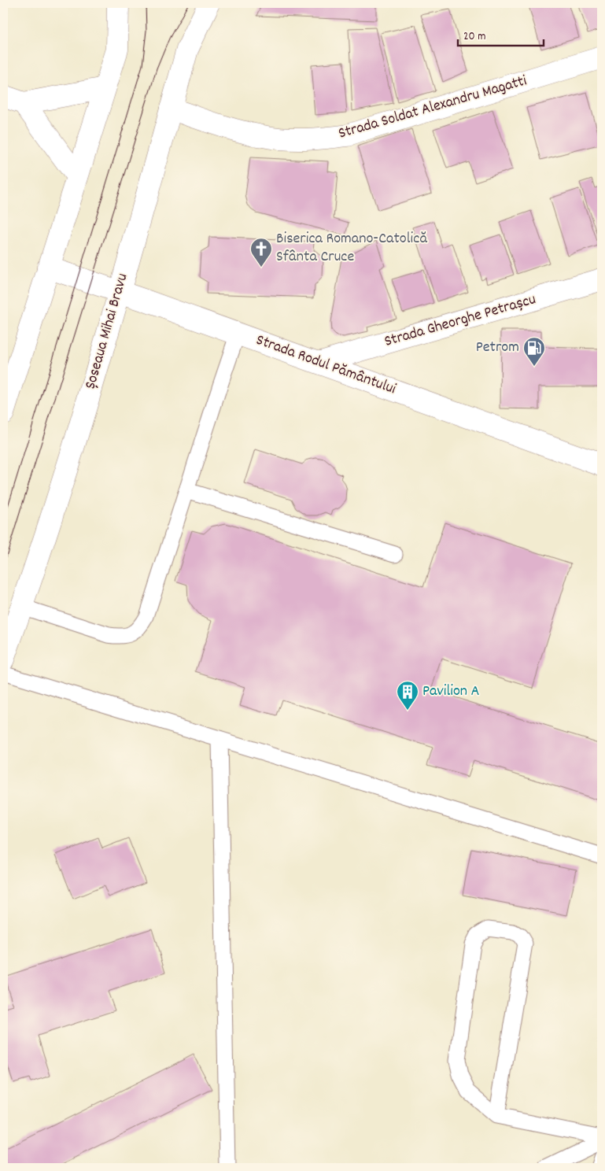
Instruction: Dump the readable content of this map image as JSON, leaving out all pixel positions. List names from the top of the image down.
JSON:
{
  "streets": {
    "street": [
      "Strada Soldat Alexandru Magatti",
      "Strada Gheorghe Petrașcu",
      "Șoseaua Mihai Bravu",
      "Strada Rodul Pământului"
    ]
  },
  "crossings": [
    ["Strada Soldat Alexandru Magatti", "Șoseaua Mihai Bravu"],
    ["Strada Gheorghe Petrașcu", "Strada Rodul Pământului"],
    ["Șoseaua Mihai Bravu", "Strada Rodul Pământului"]
  ],
  "places": {
    "church": ["Biserica Romano-Catolică Sfânta Cruce"],
    "fuel station": ["Petrom"],
    "building": ["Pavilion A"]
  },
  "scale_bar": "20 m"
}
